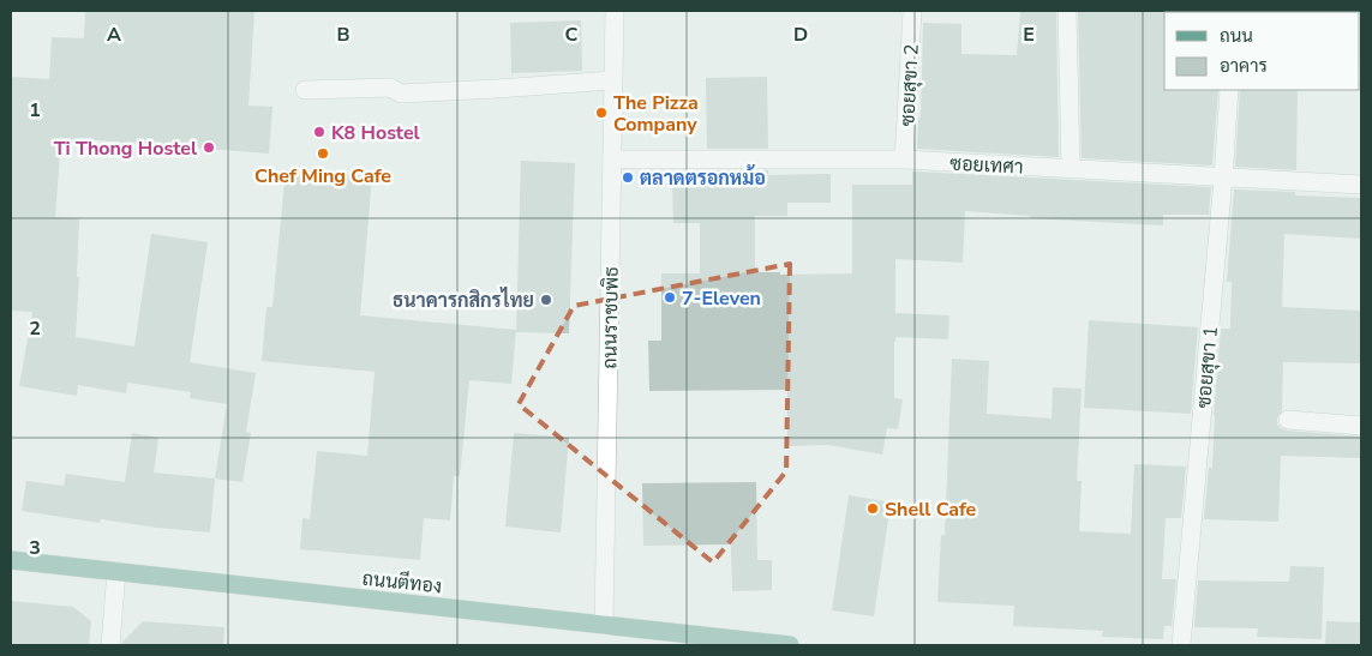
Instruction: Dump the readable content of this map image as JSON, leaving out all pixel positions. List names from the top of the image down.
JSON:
{
  "streets": {
    "main road": ["ถนนตีทอง"],
    "street": [
      "ซอยสุขา 2",
      "ซอยเทศา",
      "ถนนราชบพิธ",
      "ซอยสุขา 1"
    ]
  },
  "crossings": [
    ["ซอยสุขา 2", "ซอยเทศา"],
    ["ซอยเทศา", "ถนนราชบพิธ"],
    ["ซอยเทศา", "ซอยสุขา 1"],
    ["ถนนราชบพิธ", "ถนนตีทอง"]
  ],
  "places": [
    "The Pizza Company",
    "K8 Hostel",
    "Ti Thong Hostel",
    "Chef Ming Cafe",
    "ตลาดตรอกหม้อ",
    "7-Eleven",
    "ธนาคารกสิกรไทย",
    "Shell Cafe"
  ],
  "legend": ["ถนน", "อาคาร"],
  "grid": {
    "columns": [
      "A",
      "B",
      "C",
      "D",
      "E"
    ],
    "rows": ["1", "2", "3"]
  }
}
